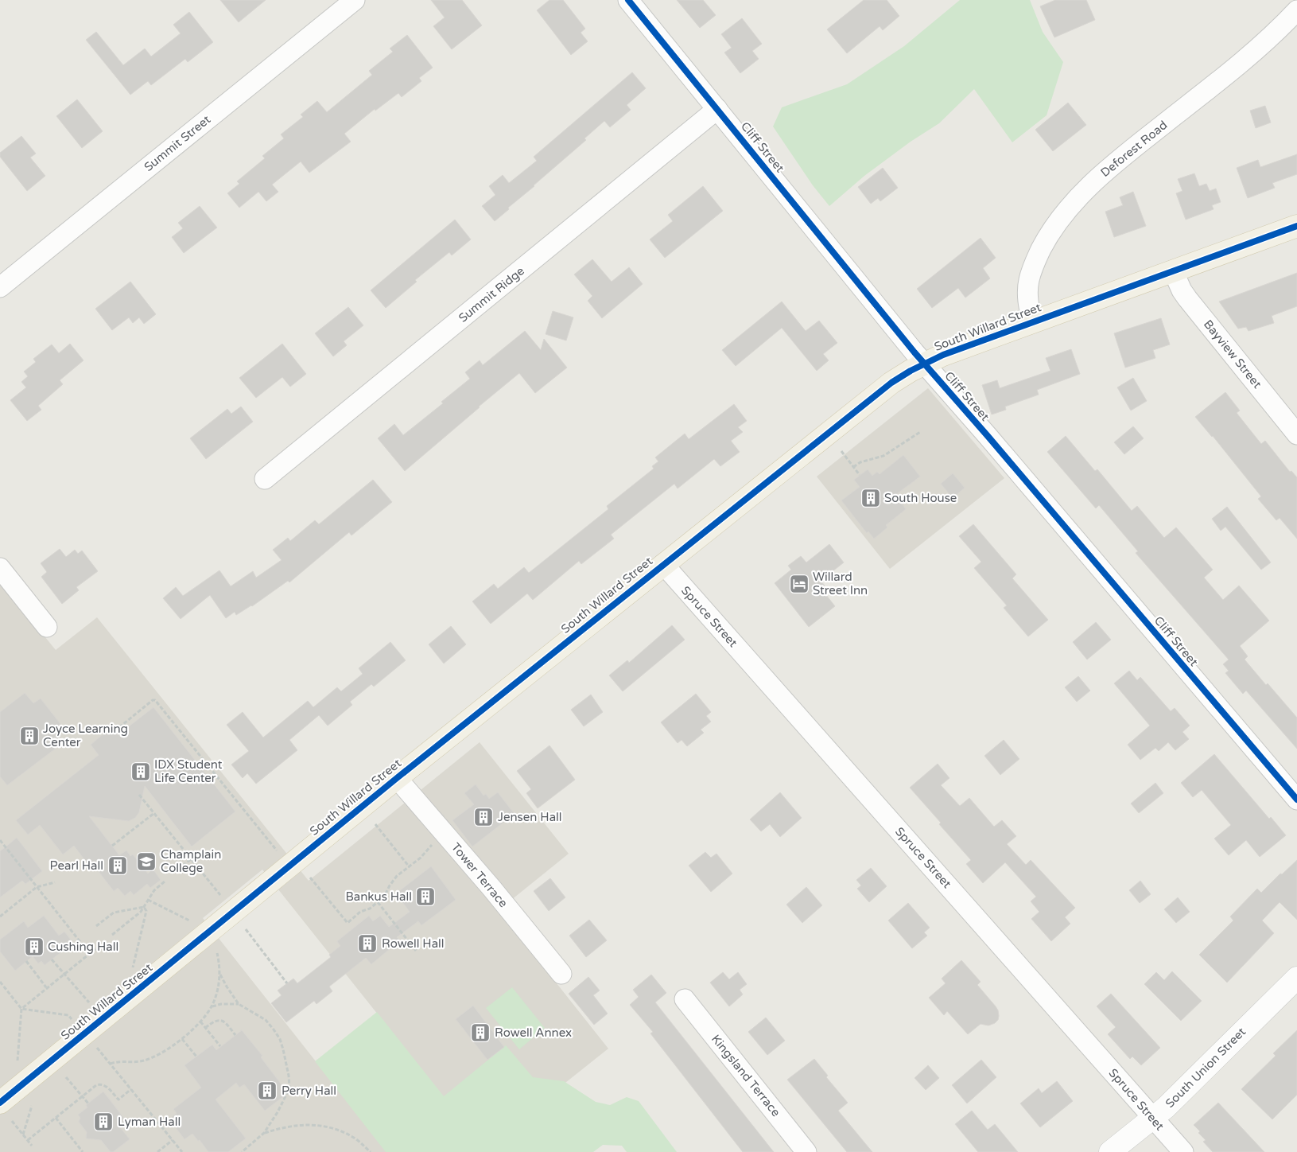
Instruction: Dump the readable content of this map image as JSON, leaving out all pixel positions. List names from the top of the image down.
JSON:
{
  "streets": {
    "main road": ["South Willard Street", "South Union Street"],
    "street": [
      "Summit Street",
      "Cliff Street",
      "Deforest Road",
      "Summit Ridge",
      "Bayview Street",
      "Spruce Street",
      "Tower Terrace",
      "Kingsland Terrace"
    ]
  },
  "crossings": [
    ["Cliff Street", "Summit Ridge"],
    ["Cliff Street", "South Willard Street"],
    ["Deforest Road", "South Willard Street"],
    ["South Willard Street", "Bayview Street"],
    ["South Willard Street", "Spruce Street"],
    ["South Willard Street", "Tower Terrace"],
    ["Spruce Street", "South Union Street"]
  ],
  "places": {
    "building": [
      "South House",
      "Joyce Learning Center",
      "IDX Student Life Center",
      "Jensen Hall",
      "Pearl Hall",
      "Bankus Hall",
      "Rowell Hall",
      "Cushing Hall",
      "Rowell Annex",
      "Perry Hall",
      "Lyman Hall"
    ],
    "hotel": ["Willard Street Inn"],
    "school or university": ["Champlain College"]
  }
}
